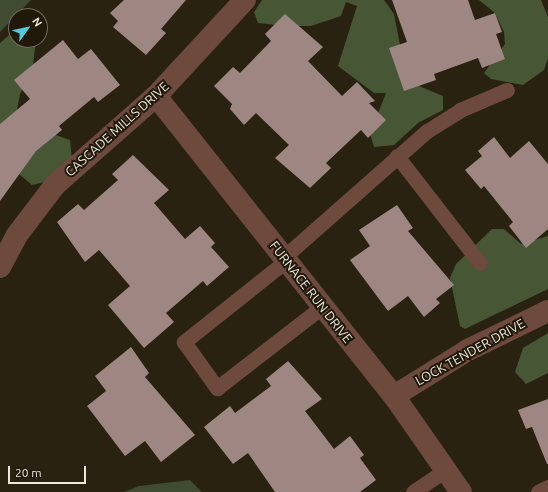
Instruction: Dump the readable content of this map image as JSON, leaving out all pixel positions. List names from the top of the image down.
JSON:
{
  "streets": {
    "street": ["CASCADE MILLS DRIVE", "FURNACE RUN DRIVE", "LOCK TENDER DRIVE"]
  },
  "crossings": [
    ["CASCADE MILLS DRIVE", "FURNACE RUN DRIVE"],
    ["FURNACE RUN DRIVE", "LOCK TENDER DRIVE"]
  ],
  "scale_bar": "20 m",
  "north": "top right"
}
